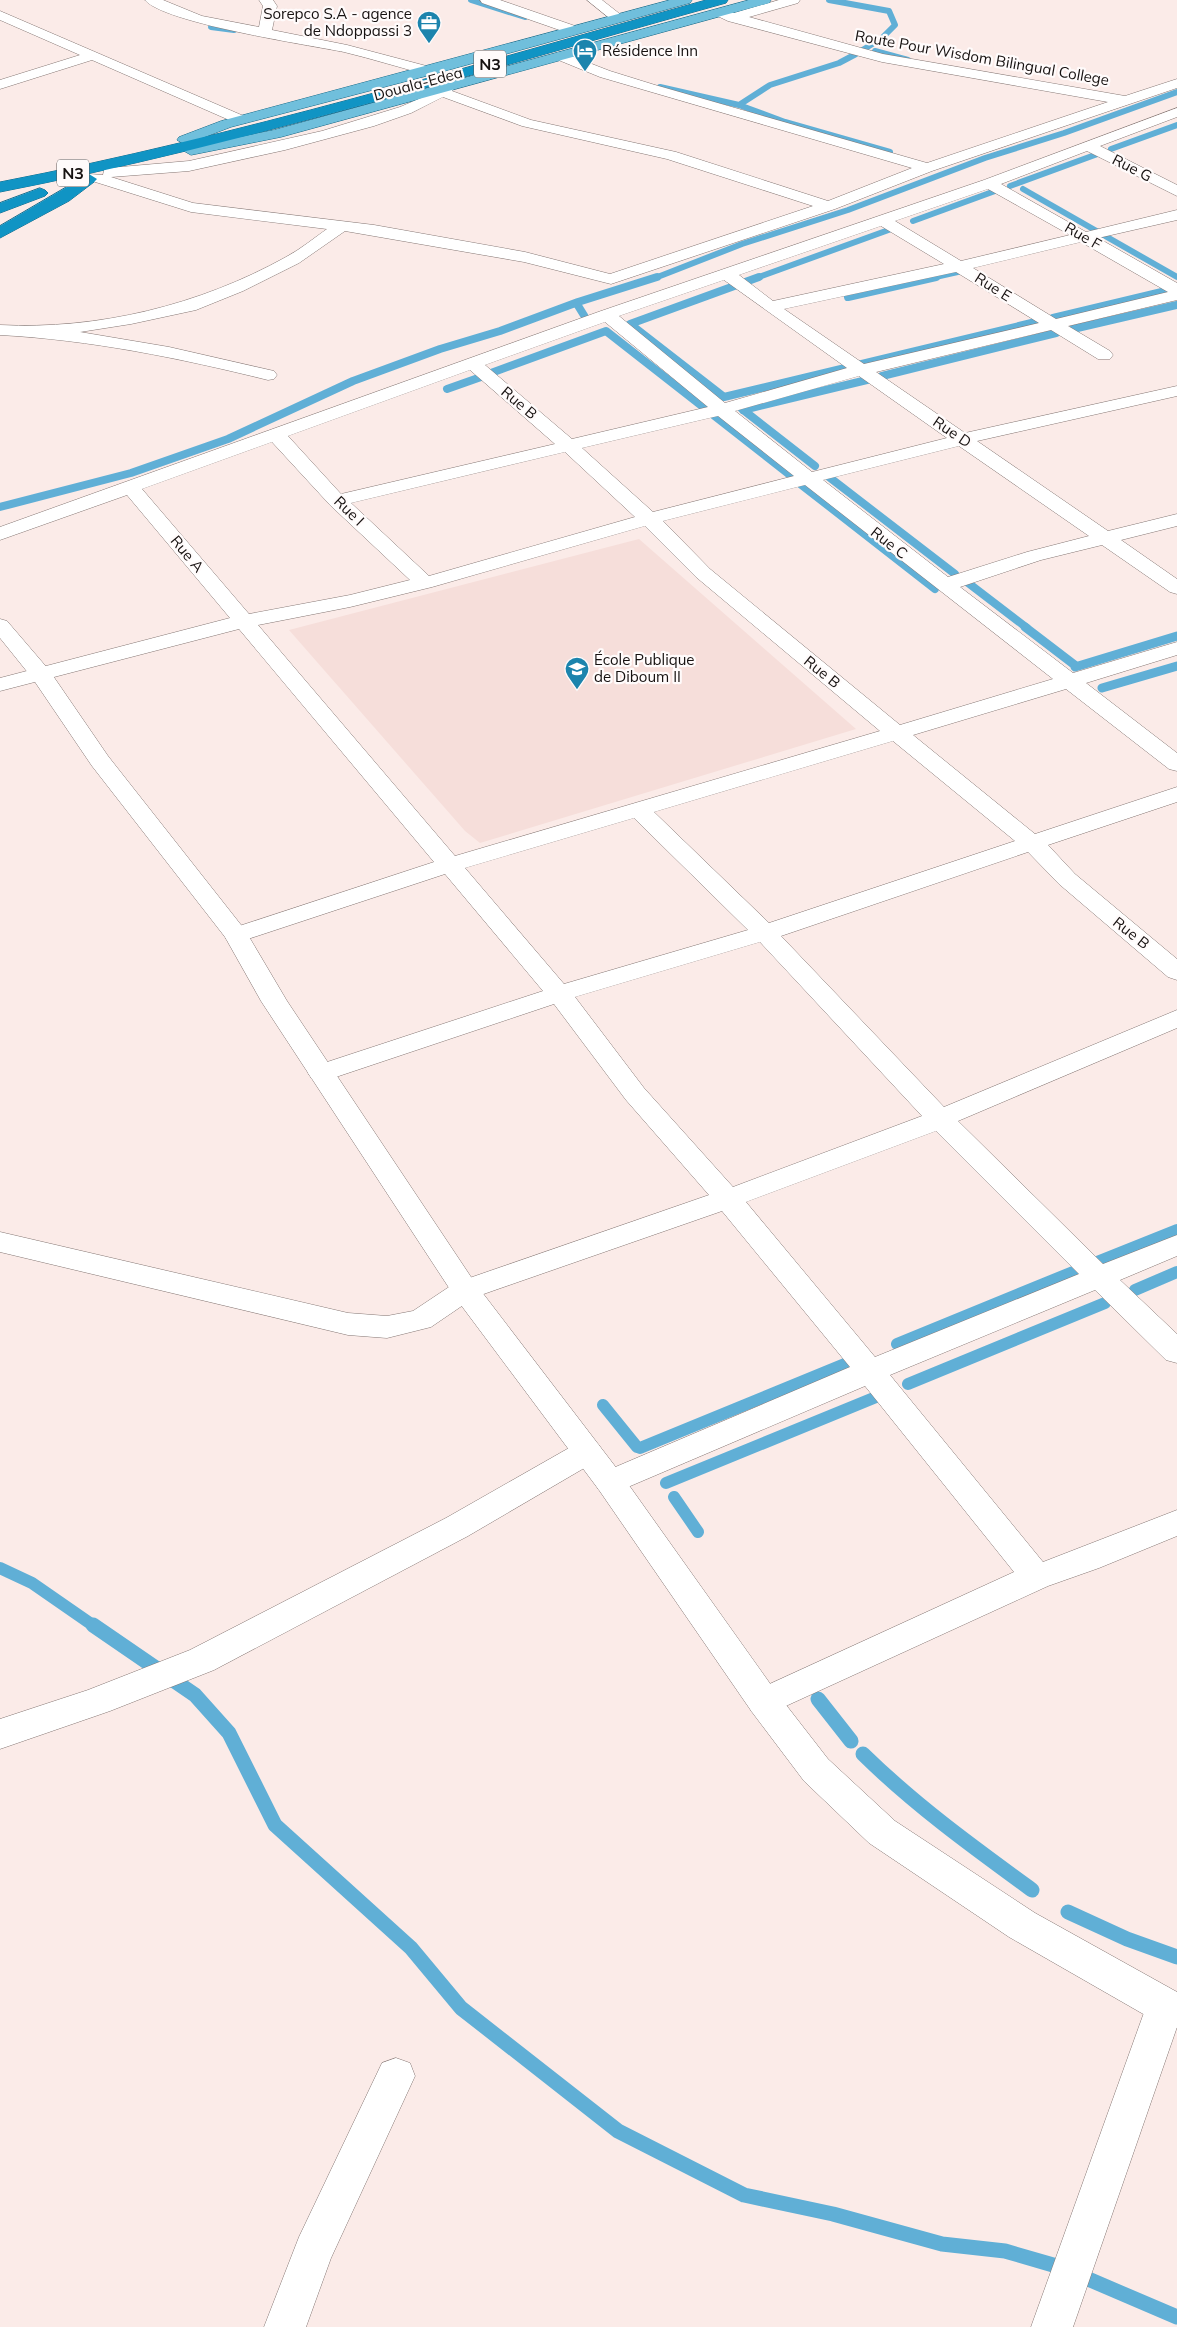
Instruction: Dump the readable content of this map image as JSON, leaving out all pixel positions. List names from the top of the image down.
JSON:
{
  "streets": {
    "highway": ["N3", "Douala-Edea"],
    "street": [
      "Route Pour Wisdom Bilingual College",
      "Rue G",
      "Rue F",
      "Rue E",
      "Rue B",
      "Rue D",
      "Rue I",
      "Rue C",
      "Rue A"
    ]
  },
  "crossings": [
    ["Route Pour Wisdom Bilingual College", "Douala-Edea"]
  ],
  "places": {
    "office": ["Sorepco S.A - agence de Ndoppassi 3"],
    "hotel": ["Résidence Inn"],
    "school or university": ["École Publique de Diboum II"]
  }
}
